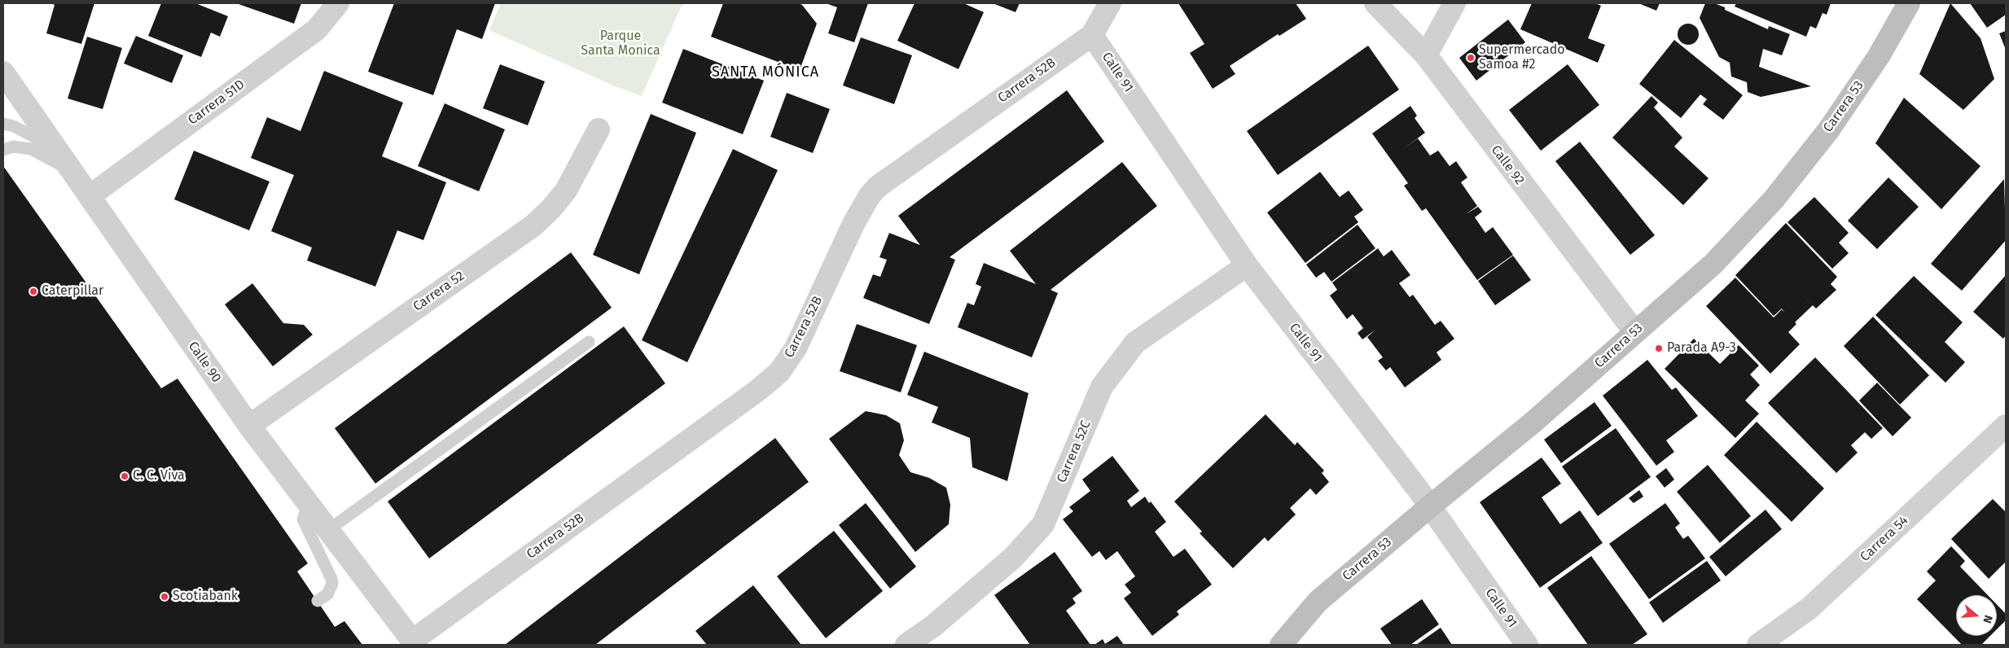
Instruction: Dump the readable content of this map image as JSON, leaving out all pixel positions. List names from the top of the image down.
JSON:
{
  "streets": {
    "main road": ["Carrera 53"],
    "street": [
      "Calle 91",
      "Carrera 52B",
      "Carrera 51D",
      "Calle 92",
      "Carrera 52",
      "Calle 90",
      "Carrera 52C",
      "Carrera 54"
    ]
  },
  "crossings": [
    ["Calle 91", "Carrera 52B"],
    ["Calle 91", "Carrera 53"],
    ["Calle 91", "Carrera 52C"],
    ["Carrera 52B", "Calle 90"],
    ["Carrera 51D", "Calle 90"],
    ["Carrera 53", "Calle 92"],
    ["Carrera 52", "Calle 90"]
  ],
  "districts": ["SANTA MÓNICA"],
  "parks": ["Parque Santa Monica"],
  "places": [
    "Supermercado Samoa #2",
    "Caterpillar",
    "Parada A9-3",
    "C. C. Viva",
    "Scotiabank"
  ],
  "north": "right"
}
